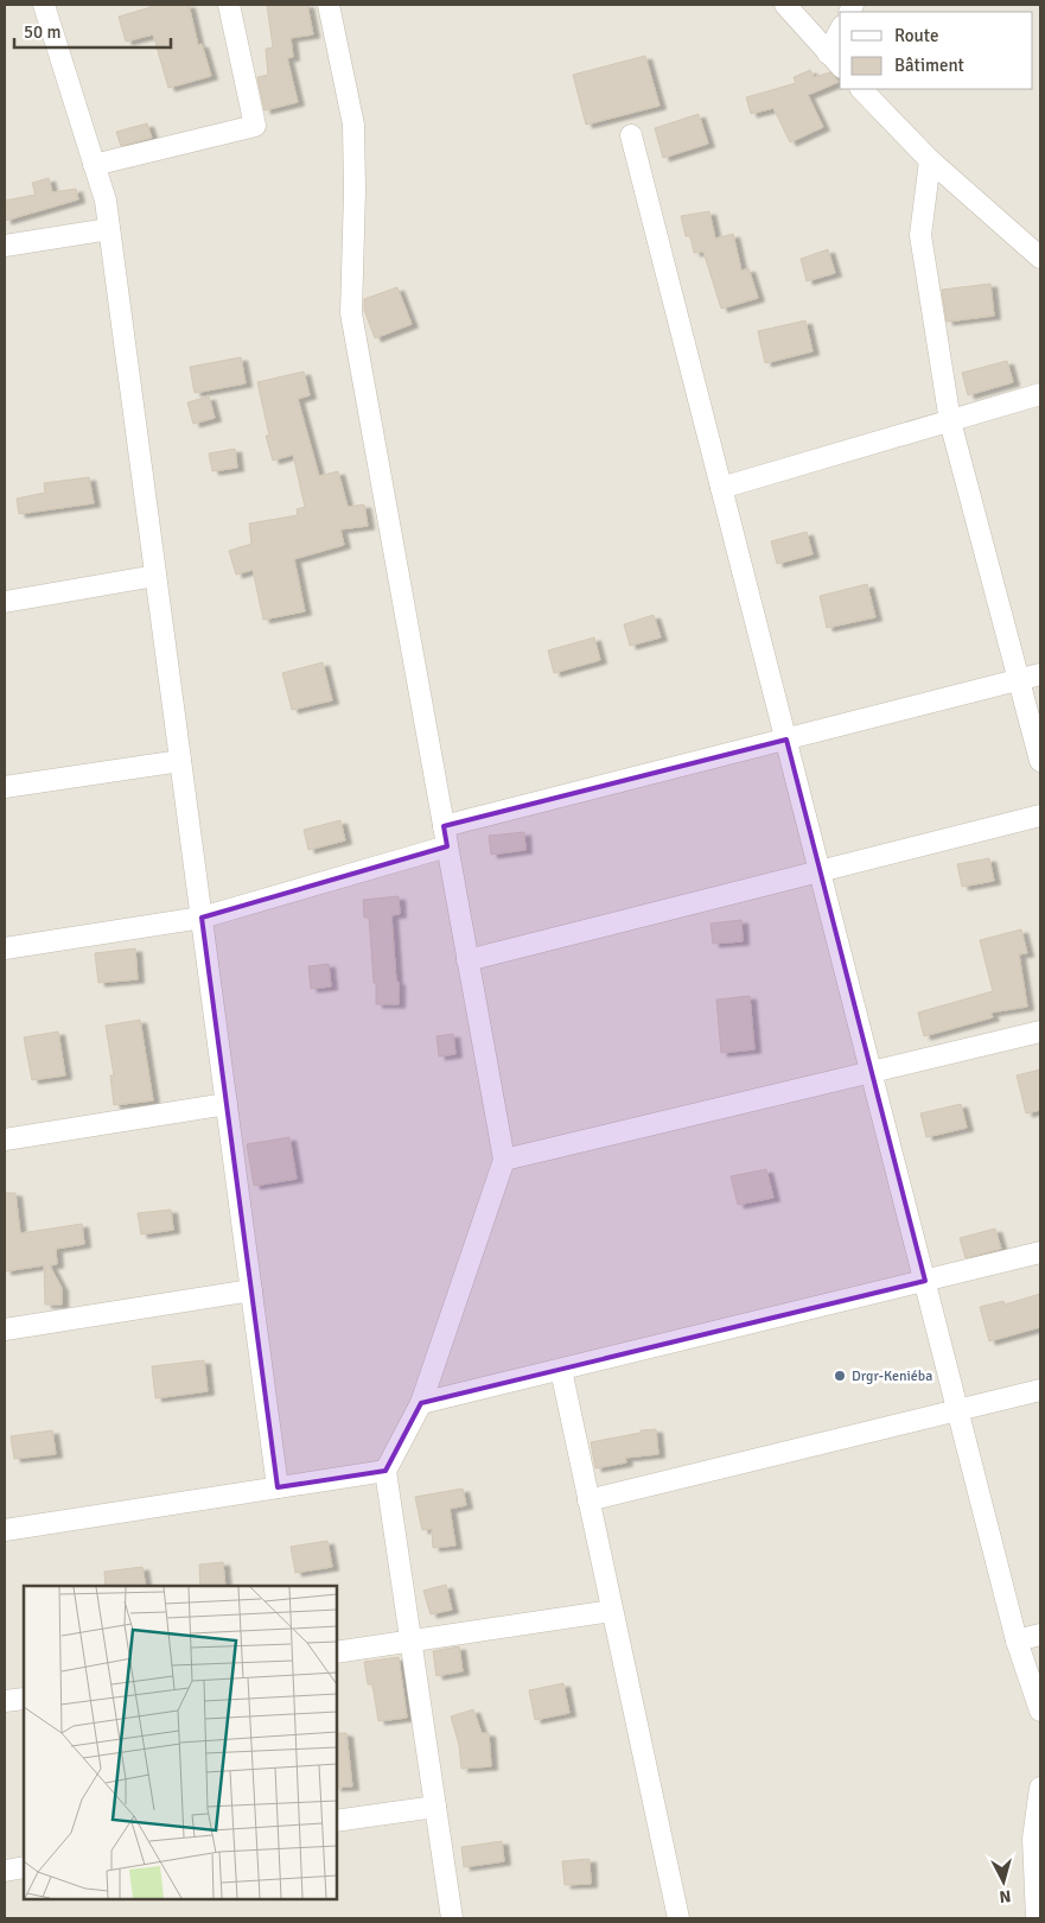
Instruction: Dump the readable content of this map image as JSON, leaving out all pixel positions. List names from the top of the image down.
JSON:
{
  "places": ["Drgr-Keniéba"],
  "legend": ["Route", "Bâtiment"],
  "scale_bar": "50 m",
  "north": "bottom"
}
